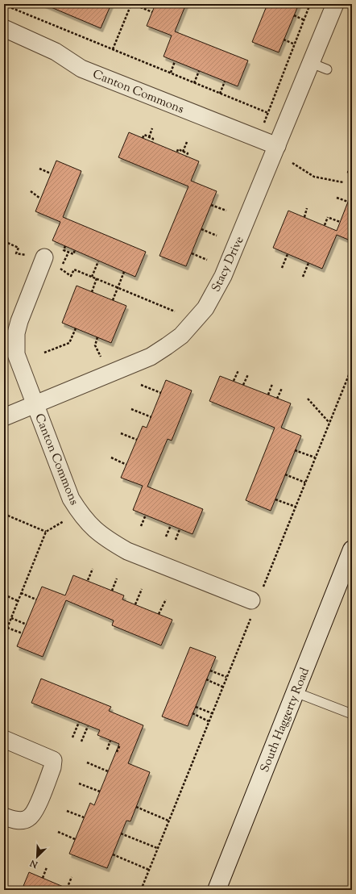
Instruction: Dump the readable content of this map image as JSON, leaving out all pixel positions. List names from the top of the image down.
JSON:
{
  "streets": {
    "main road": ["South Haggerty Road"],
    "street": ["Canton Commons", "Stacy Drive"]
  },
  "crossings": [
    ["Canton Commons", "Stacy Drive"]
  ],
  "north": "bottom left"
}
